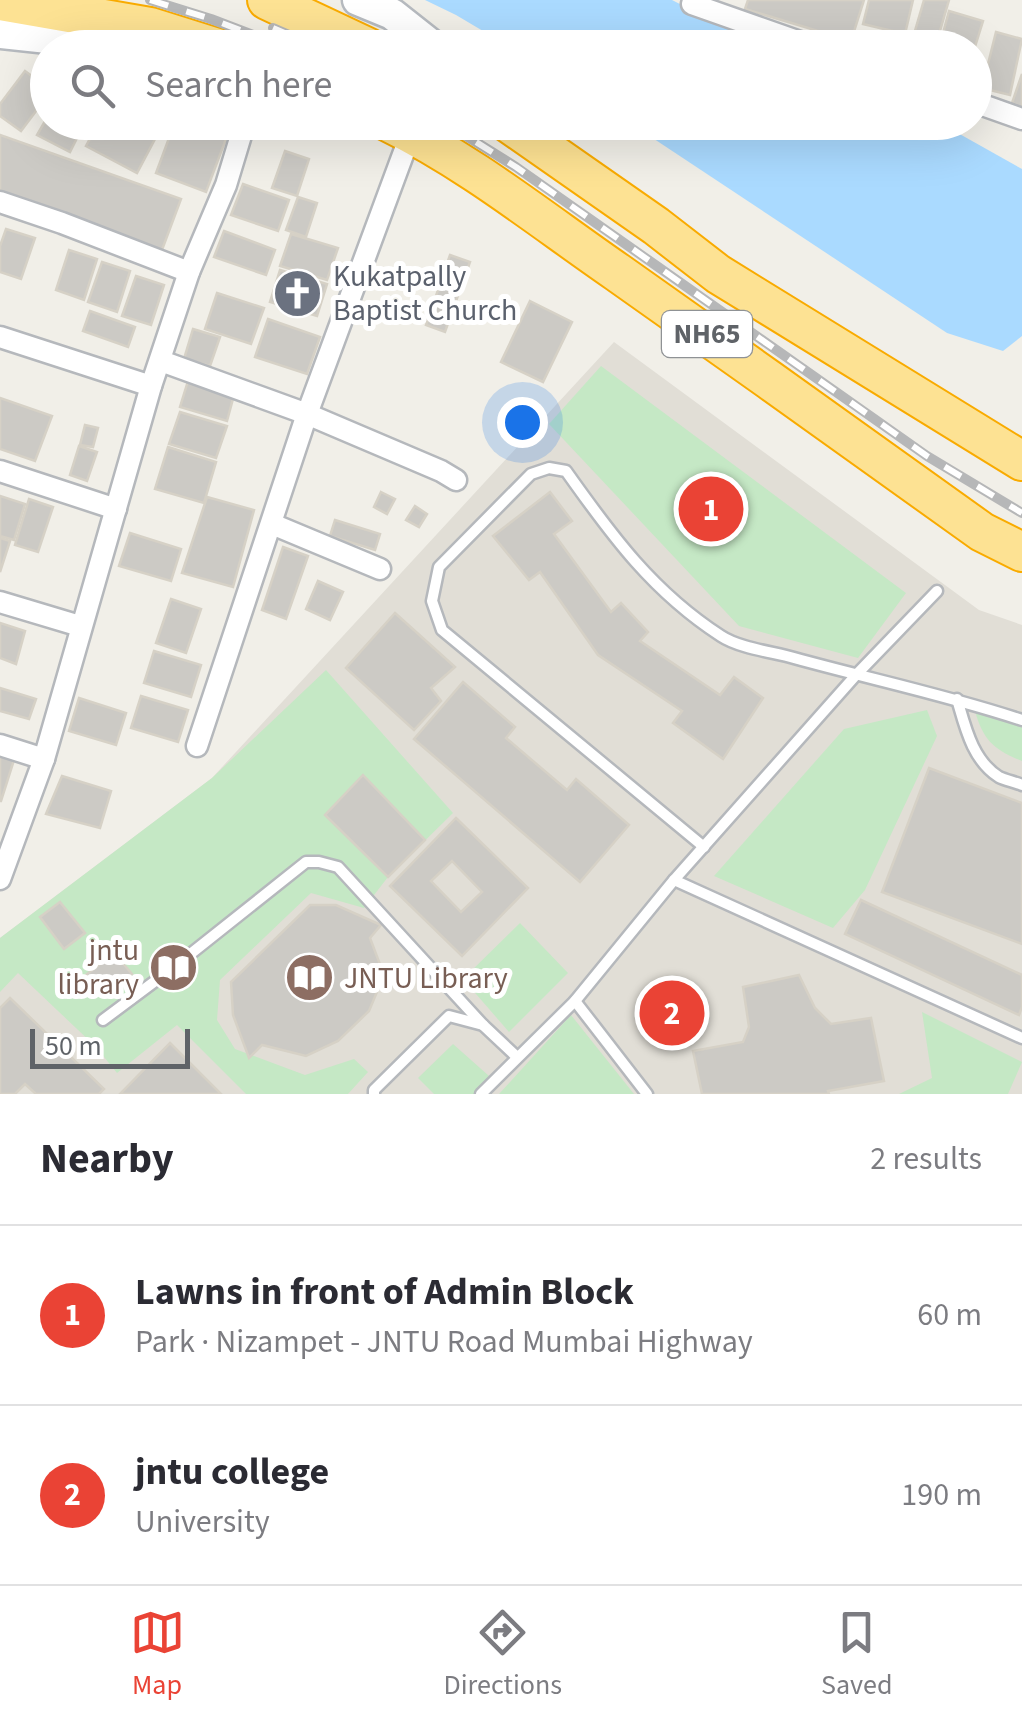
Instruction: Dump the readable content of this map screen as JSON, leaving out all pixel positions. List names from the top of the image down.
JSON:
{
  "streets": {
    "highway": ["NH65"]
  },
  "places": {
    "church": ["Kukatpally Baptist Church"],
    "library": ["jntu library", "JNTU Library"]
  },
  "scale_bar": "50 m",
  "page": {
    "search": "Search here",
    "pins": ["1", "2"],
    "scale": "50 m",
    "heading": ["Nearby", "2 results"],
    "list": [
      {
        "mark": "1",
        "name": "Lawns in front of Admin Block",
        "note": "Park · Nizampet - JNTU Road Mumbai Highway",
        "value": "60 m"
      },
      {
        "mark": "2",
        "name": "jntu college",
        "note": "University",
        "value": "190 m"
      }
    ],
    "nav": ["Map", "Directions", "Saved"]
  }
}
